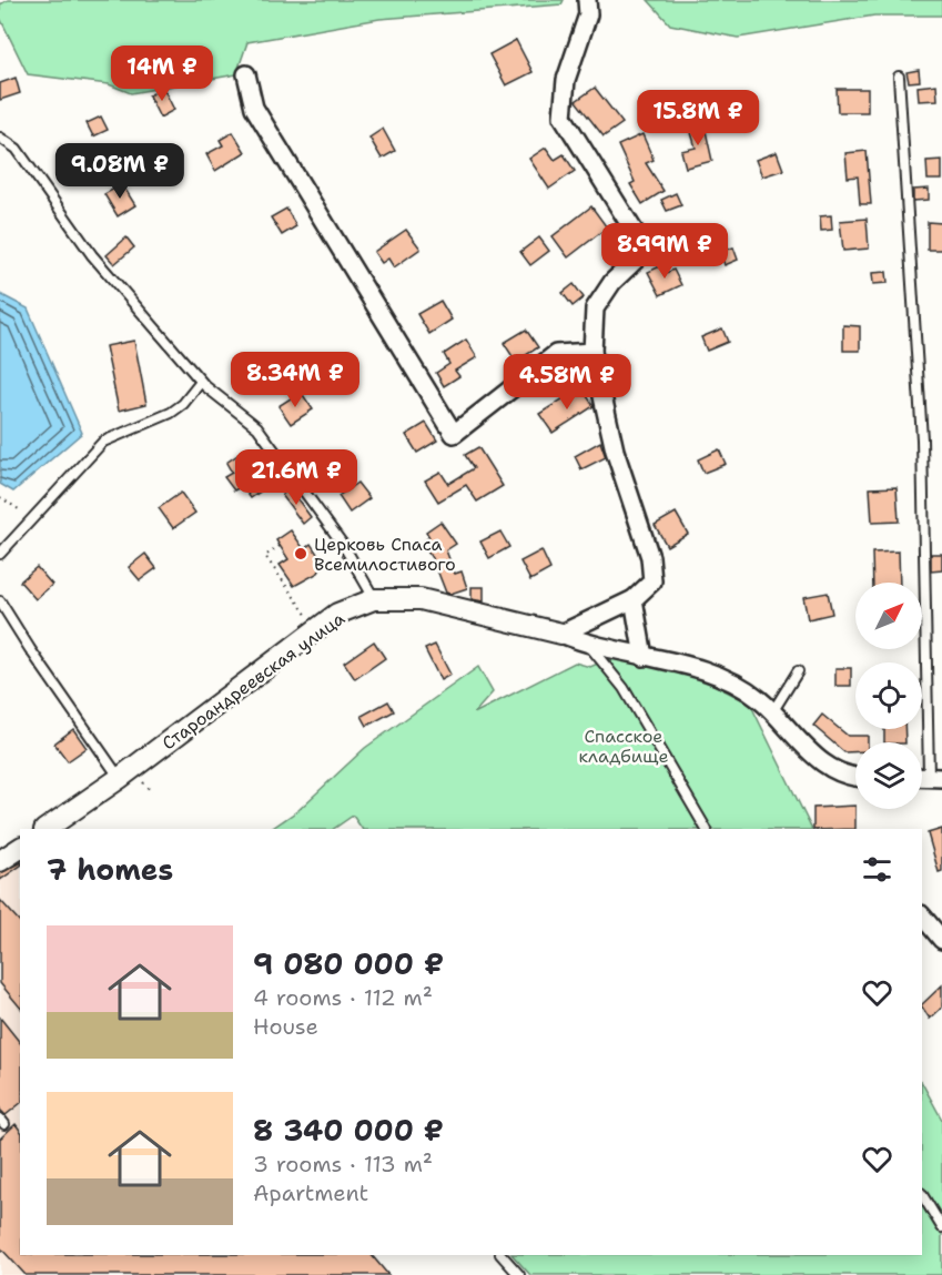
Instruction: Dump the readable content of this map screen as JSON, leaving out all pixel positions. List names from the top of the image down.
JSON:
{
  "streets": {
    "street": ["Староандреевская улица"]
  },
  "parks": ["Спасское кладбище"],
  "places": ["Церковь Спаса Всемилостивого"],
  "north": "top right",
  "page": {
    "price": [
      "14M ₽",
      "15.8M ₽",
      "9.08M ₽",
      "8.99M ₽",
      "8.34M ₽",
      "4.58M ₽",
      "21.6M ₽"
    ],
    "heading": "7 homes",
    "list": [
      {
        "name": "9 080 000 ₽",
        "note": "4 rooms · 112 m² · House"
      },
      {
        "name": "8 340 000 ₽",
        "note": "3 rooms · 113 m² · Apartment"
      }
    ]
  }
}
